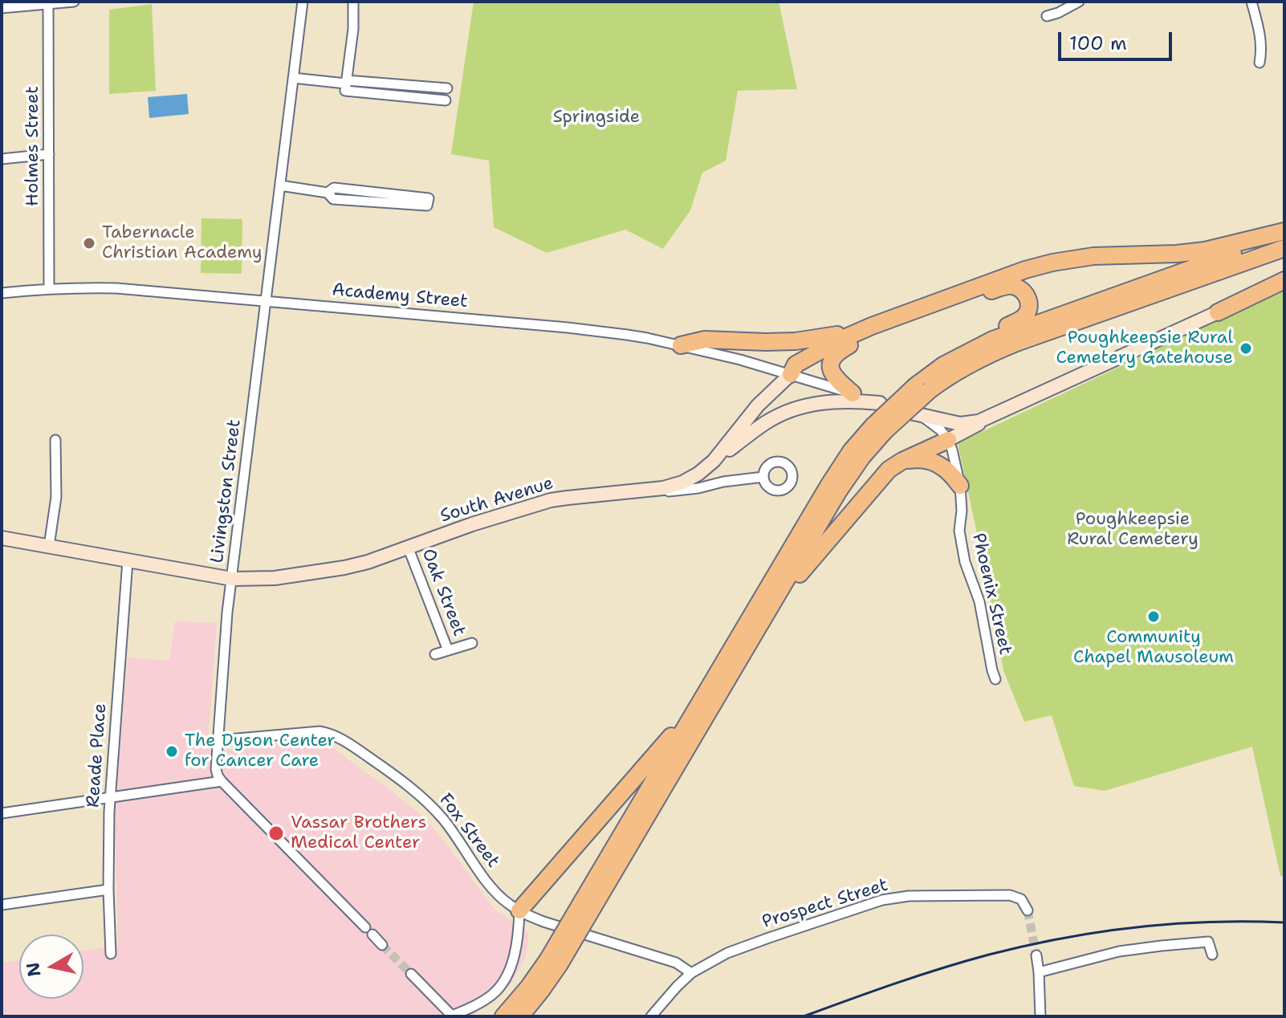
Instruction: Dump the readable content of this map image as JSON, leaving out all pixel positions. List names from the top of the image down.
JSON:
{
  "streets": {
    "street": [
      "Holmes Street",
      "Academy Street",
      "Livingston Street",
      "South Avenue",
      "Oak Street",
      "Phoenix Street",
      "Reade Place",
      "Fox Street",
      "Prospect Street"
    ]
  },
  "crossings": [
    ["Holmes Street", "Academy Street"],
    ["Academy Street", "Livingston Street"],
    ["Academy Street", "South Avenue"],
    ["Livingston Street", "South Avenue"],
    ["Livingston Street", "Fox Street"],
    ["South Avenue", "Oak Street"],
    ["South Avenue", "Reade Place"],
    ["Fox Street", "Prospect Street"]
  ],
  "parks": ["Springside", "Poughkeepsie Rural Cemetery"],
  "places": [
    "Tabernacle Christian Academy",
    "Poughkeepsie Rural Cemetery Gatehouse",
    "Community Chapel Mausoleum",
    "The Dyson Center for Cancer Care",
    "Vassar Brothers Medical Center"
  ],
  "scale_bar": "100 m",
  "north": "left"
}
